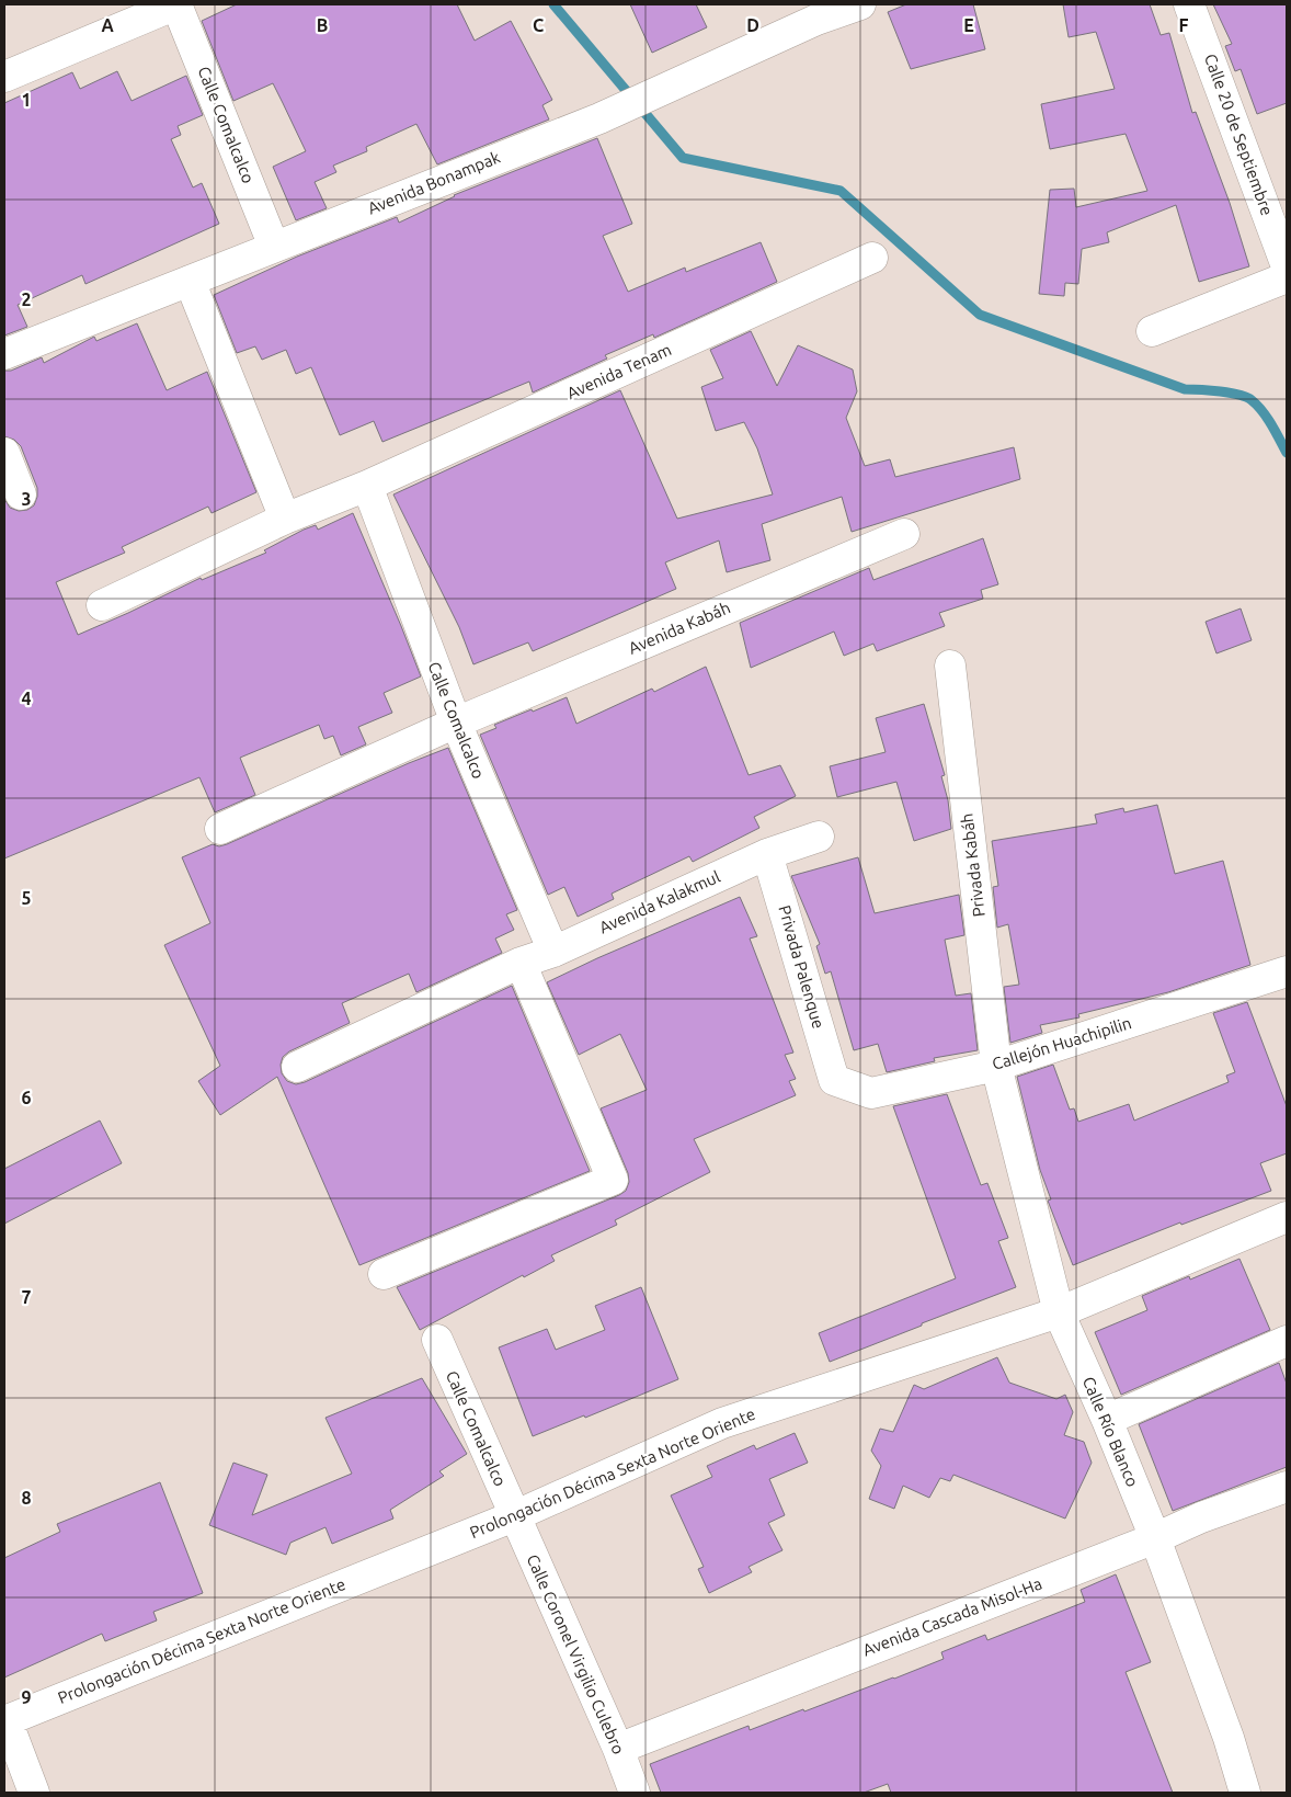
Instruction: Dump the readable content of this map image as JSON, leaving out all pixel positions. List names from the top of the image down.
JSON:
{
  "streets": {
    "street": [
      "Calle Comalcalco",
      "Calle 20 de Septiembre",
      "Avenida Bonampak",
      "Avenida Tenam",
      "Avenida Kabáh",
      "Privada Kabáh",
      "Avenida Kalakmul",
      "Privada Palenque",
      "Callejón Huachipilin",
      "Calle Río Blanco",
      "Prolongación Décima Sexta Norte Oriente",
      "Avenida Cascada Misol-Ha",
      "Calle Coronel Virgilio Culebro"
    ]
  },
  "crossings": [
    ["Calle Comalcalco", "Avenida Bonampak"],
    ["Calle Comalcalco", "Avenida Tenam"],
    ["Calle Comalcalco", "Avenida Kabáh"],
    ["Calle Comalcalco", "Avenida Kalakmul"],
    ["Calle Comalcalco", "Prolongación Décima Sexta Norte Oriente"],
    ["Calle Comalcalco", "Calle Coronel Virgilio Culebro"],
    ["Privada Kabáh", "Callejón Huachipilin"],
    ["Privada Kabáh", "Calle Río Blanco"],
    ["Avenida Kalakmul", "Privada Palenque"],
    ["Privada Palenque", "Callejón Huachipilin"],
    ["Callejón Huachipilin", "Calle Río Blanco"],
    ["Calle Río Blanco", "Prolongación Décima Sexta Norte Oriente"],
    ["Calle Río Blanco", "Avenida Cascada Misol-Ha"],
    ["Prolongación Décima Sexta Norte Oriente", "Calle Coronel Virgilio Culebro"],
    ["Avenida Cascada Misol-Ha", "Calle Coronel Virgilio Culebro"]
  ],
  "grid": {
    "columns": [
      "A",
      "B",
      "C",
      "D",
      "E",
      "F"
    ],
    "rows": [
      "1",
      "2",
      "3",
      "4",
      "5",
      "6",
      "7",
      "8",
      "9"
    ]
  }
}
